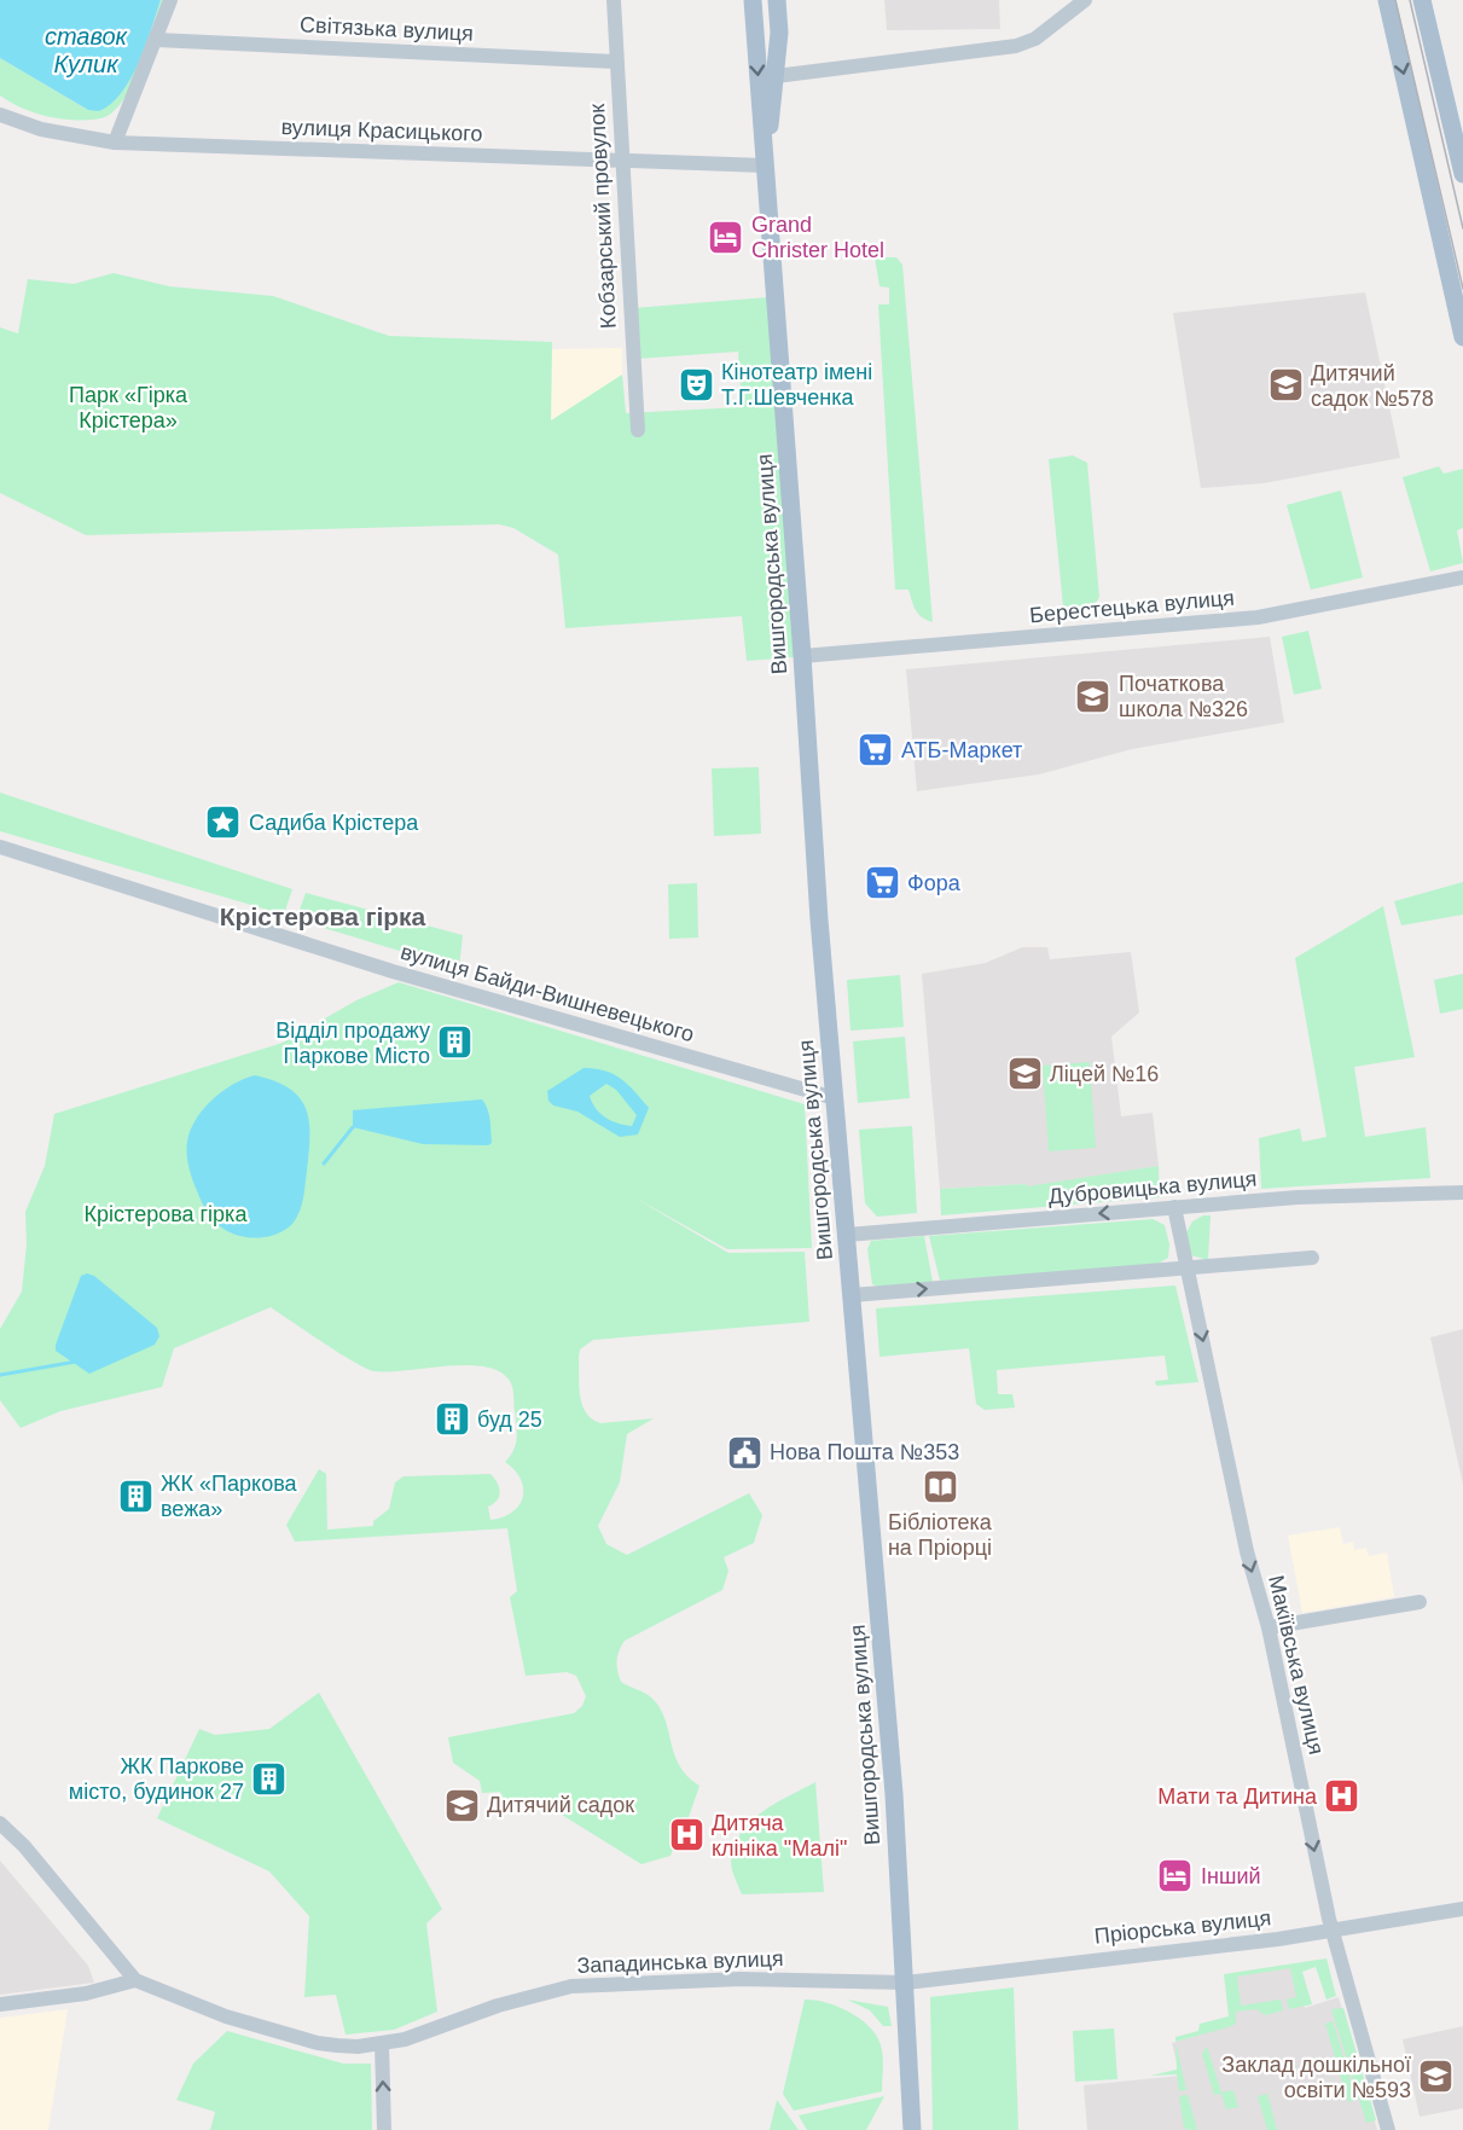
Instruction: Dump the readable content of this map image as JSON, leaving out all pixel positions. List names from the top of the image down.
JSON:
{
  "streets": {
    "main road": ["Вишгородська вулиця"],
    "street": [
      "Світязька вулиця",
      "вулиця Красицького",
      "Кобзарський провулок",
      "Берестецька вулиця",
      "вулиця Байди-Вишневецького",
      "Дубровицька вулиця",
      "Макіївська вулиця",
      "Пріорська вулиця",
      "Западинська вулиця"
    ]
  },
  "crossings": [
    ["Світязька вулиця", "Кобзарський провулок"],
    ["вулиця Красицького", "Кобзарський провулок"],
    ["вулиця Красицького", "Вишгородська вулиця"],
    ["Вишгородська вулиця", "Берестецька вулиця"],
    ["Вишгородська вулиця", "вулиця Байди-Вишневецького"],
    ["Вишгородська вулиця", "Дубровицька вулиця"],
    ["Вишгородська вулиця", "Пріорська вулиця"],
    ["Вишгородська вулиця", "Западинська вулиця"],
    ["Дубровицька вулиця", "Макіївська вулиця"],
    ["Макіївська вулиця", "Пріорська вулиця"],
    ["Пріорська вулиця", "Западинська вулиця"]
  ],
  "one_way": ["Макіївська вулиця"],
  "districts": ["Крістерова гірка"],
  "water": ["ставок Кулик"],
  "parks": ["Парк «Гірка Крістера»", "Крістерова гірка"],
  "places": {
    "hotel": ["Grand Christer Hotel", "Інший"],
    "theatre": ["Кінотеатр імені Т.Г.Шевченка"],
    "school or university": [
      "Дитячий садок №578",
      "Початкова школа №326",
      "Ліцей №16",
      "Дитячий садок",
      "Заклад дошкільної освіти №593"
    ],
    "supermarket": ["АТБ-Маркет", "Фора"],
    "place": ["Садиба Крістера"],
    "building": [
      "Відділ продажу Паркове Місто",
      "буд 25",
      "ЖК «Паркова вежа»",
      "ЖК Паркове місто, будинок 27"
    ],
    "public building": ["Нова Пошта №353"],
    "library": ["Бібліотека на Пріорці"],
    "hospital": ["Мати та Дитина", "Дитяча клініка \"Малі\""]
  }
}
